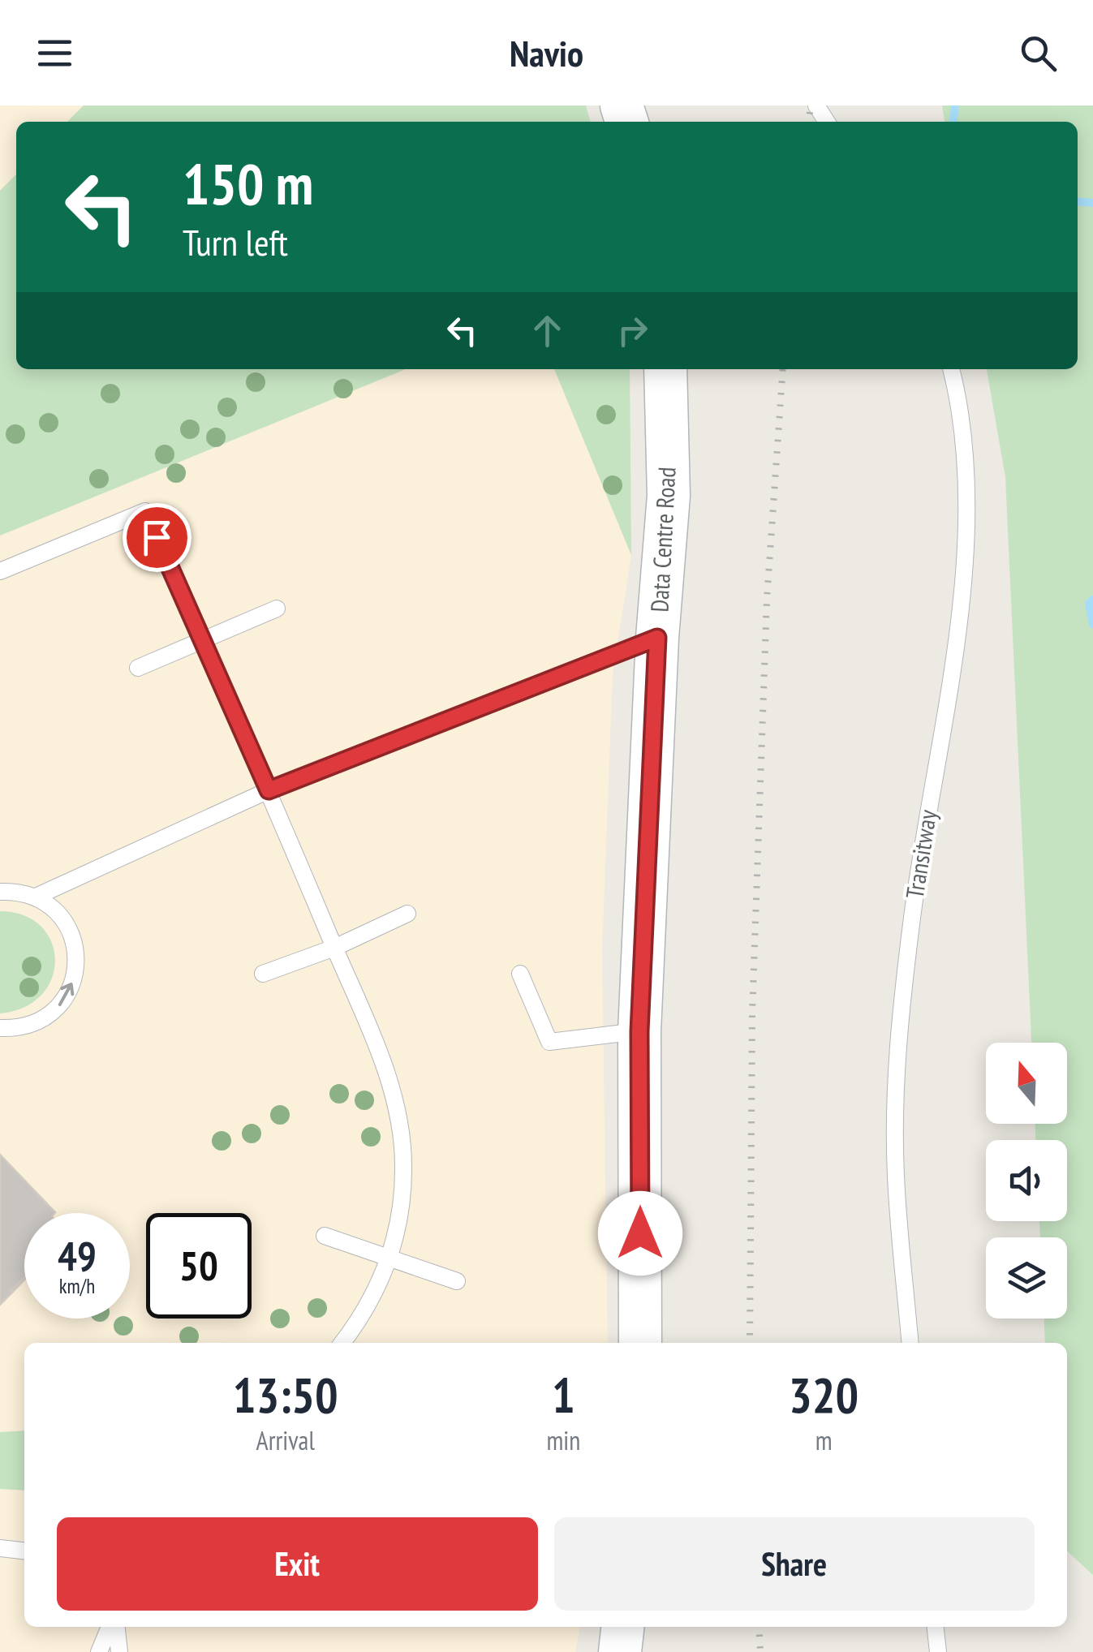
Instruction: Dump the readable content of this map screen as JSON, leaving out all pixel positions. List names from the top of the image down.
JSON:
{
  "streets": {
    "main road": ["Data Centre Road"],
    "lane": ["Transitway"]
  },
  "north": "top",
  "page": {
    "header": "Navio",
    "turn": ["150 m", "Turn left"],
    "speed": "49 km/h",
    "limit": "50",
    "eta": [
      "13:50",
      "Arrival",
      "1",
      "min",
      "320",
      "m"
    ],
    "buttons": ["Exit", "Share"]
  }
}
